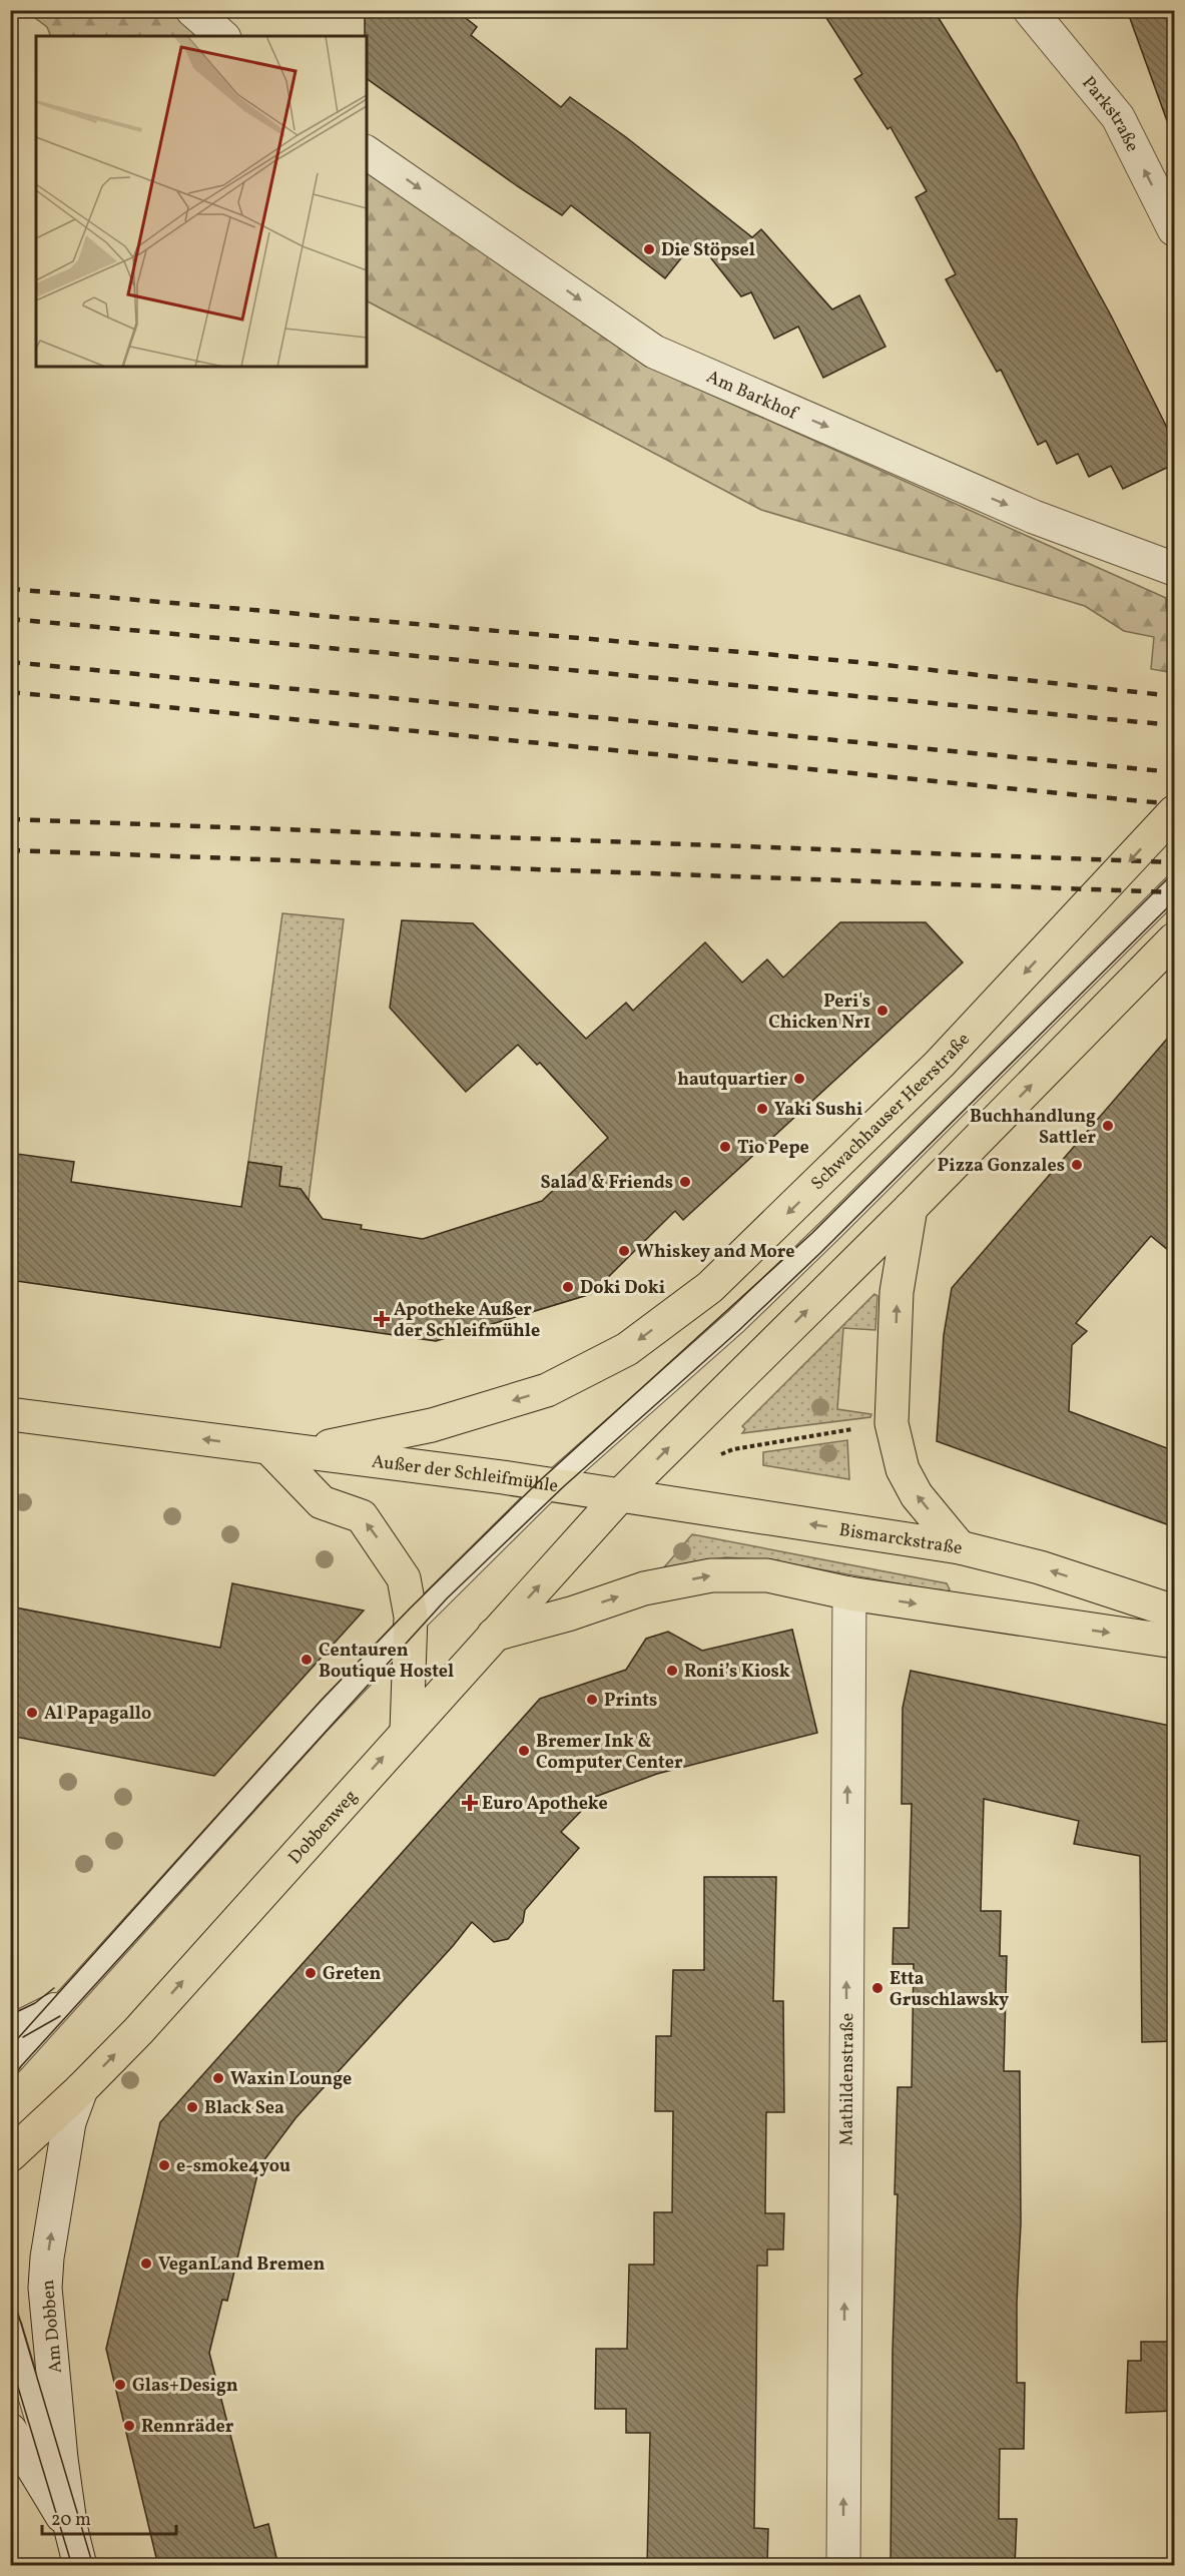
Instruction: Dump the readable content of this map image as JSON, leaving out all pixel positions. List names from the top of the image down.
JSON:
{
  "streets": {
    "main road": [
      "Schwachhauser Heerstraße",
      "Außer der Schleifmühle",
      "Bismarckstraße",
      "Dobbenweg"
    ],
    "street": [
      "Parkstraße",
      "Am Barkhof",
      "Mathildenstraße",
      "Am Dobben"
    ]
  },
  "crossings": [
    ["Schwachhauser Heerstraße", "Außer der Schleifmühle"],
    ["Außer der Schleifmühle", "Bismarckstraße"],
    ["Außer der Schleifmühle", "Dobbenweg"],
    ["Bismarckstraße", "Dobbenweg"],
    ["Dobbenweg", "Am Dobben"]
  ],
  "one_way": [
    "Parkstraße",
    "Am Barkhof",
    "Dobbenweg",
    "Mathildenstraße",
    "Am Dobben"
  ],
  "places": {
    "other": [
      "Die Stöpsel",
      "Peri's Chicken Nr1",
      "hautquartier",
      "Yaki Sushi",
      "Buchhandlung Sattler",
      "Tio Pepe",
      "Pizza Gonzales",
      "Salad & Friends",
      "Whiskey and More",
      "Doki Doki",
      "Centauren Boutique Hostel",
      "Roniʼs Kiosk",
      "Prints",
      "Al Papagallo",
      "Bremer Ink & Computer Center",
      "Greten",
      "Etta Gruschlawsky",
      "Waxin Lounge",
      "Black Sea",
      "e-smoke4you",
      "VeganLand Bremen",
      "Glas+Design",
      "Rennräder"
    ],
    "health": ["Apotheke Außer der Schleifmühle", "Euro Apotheke"]
  },
  "scale_bar": "20 m"
}
